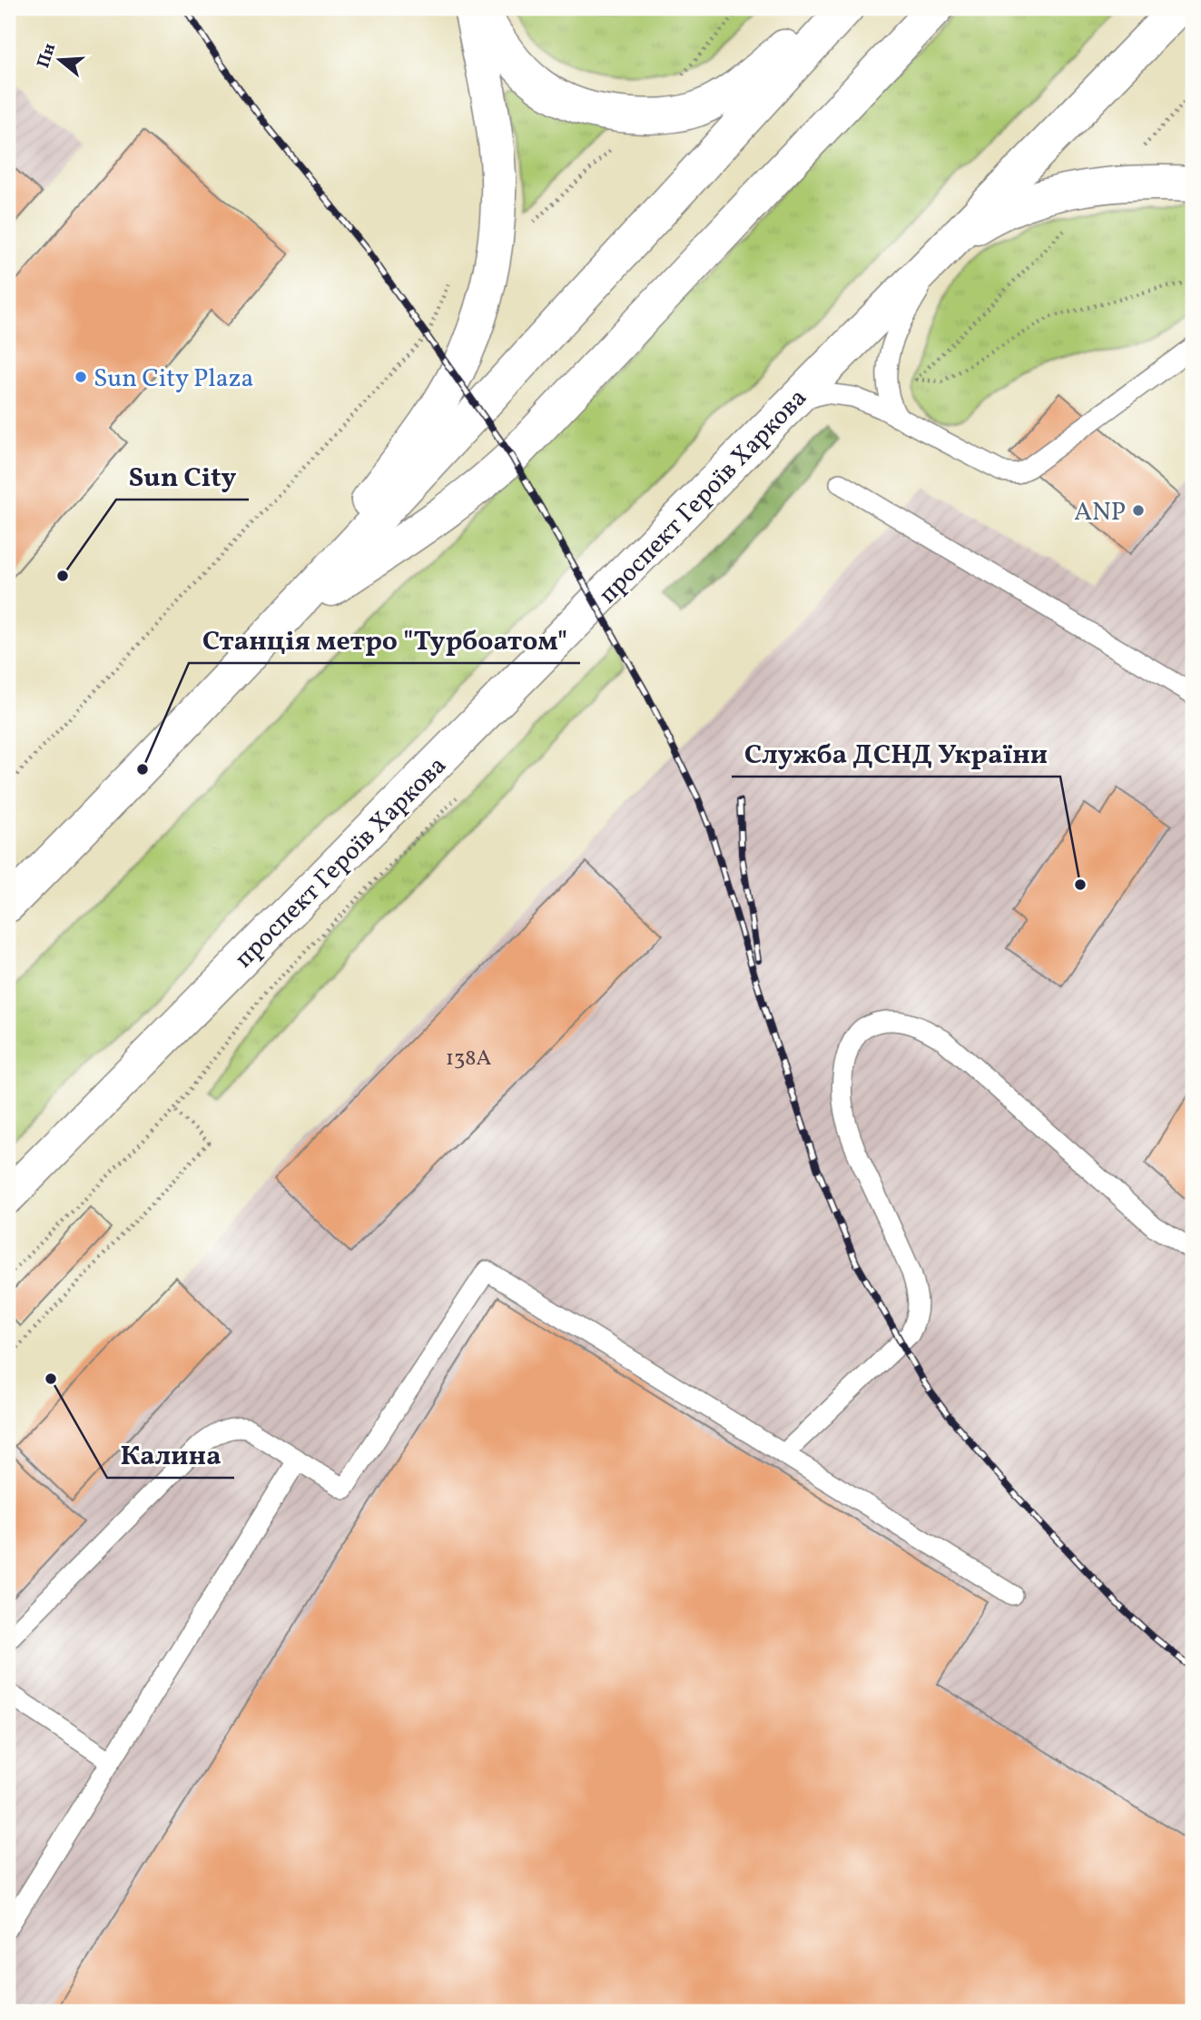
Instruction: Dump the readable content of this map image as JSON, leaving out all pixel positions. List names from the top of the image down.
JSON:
{
  "streets": {
    "main road": ["проспект Героїв Харкова"]
  },
  "places": [
    "Sun City Plaza",
    "ANP",
    "Sun City",
    "Станція метро \"Турбоатом\"",
    "Служба ДСНД України",
    "Калина"
  ],
  "house_numbers": ["138А"],
  "north": "left"
}
